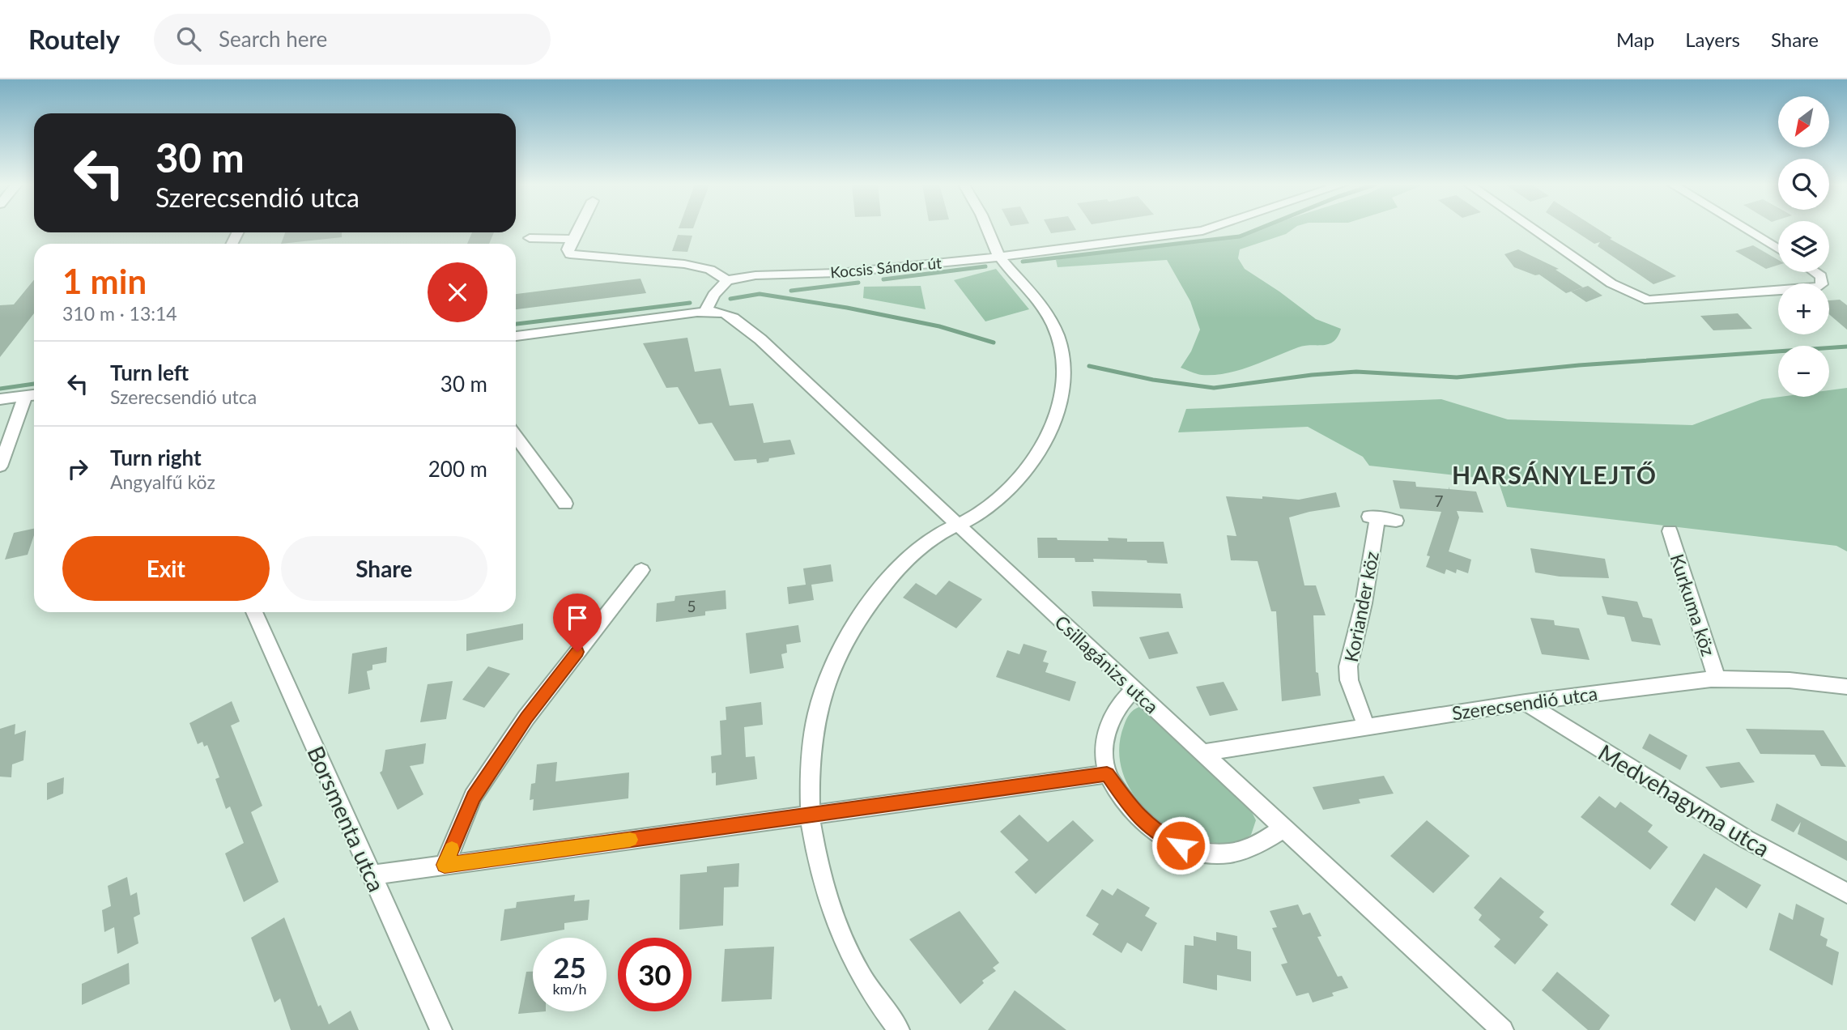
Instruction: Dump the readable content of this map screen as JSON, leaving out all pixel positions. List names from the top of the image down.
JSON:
{
  "streets": {
    "street": [
      "Kocsis Sándor út",
      "Kurkuma köz",
      "Koriander köz",
      "Csillagánizs utca",
      "Szerecsendió utca",
      "Medvehagyma utca",
      "Borsmenta utca"
    ]
  },
  "crossings": [
    ["Kurkuma köz", "Szerecsendió utca"],
    ["Koriander köz", "Szerecsendió utca"],
    ["Csillagánizs utca", "Szerecsendió utca"],
    ["Szerecsendió utca", "Medvehagyma utca"]
  ],
  "districts": ["HARSÁNYLEJTŐ"],
  "house_numbers": ["7", "5"],
  "north": "bottom left",
  "page": {
    "header": "Routely",
    "search": "Search here",
    "nav": ["Map", "Layers", "Share"],
    "map_buttons": ["+", "−"],
    "turn": ["30 m", "Szerecsendió utca"],
    "heading": ["1 min", "310 m · 13:14"],
    "list": [
      {
        "name": "Turn left",
        "note": "Szerecsendió utca",
        "value": "30 m"
      },
      {
        "name": "Turn right",
        "note": "Angyalfű köz",
        "value": "200 m"
      }
    ],
    "buttons": ["Exit", "Share"],
    "speed": "25 km/h",
    "limit": "30"
  }
}
